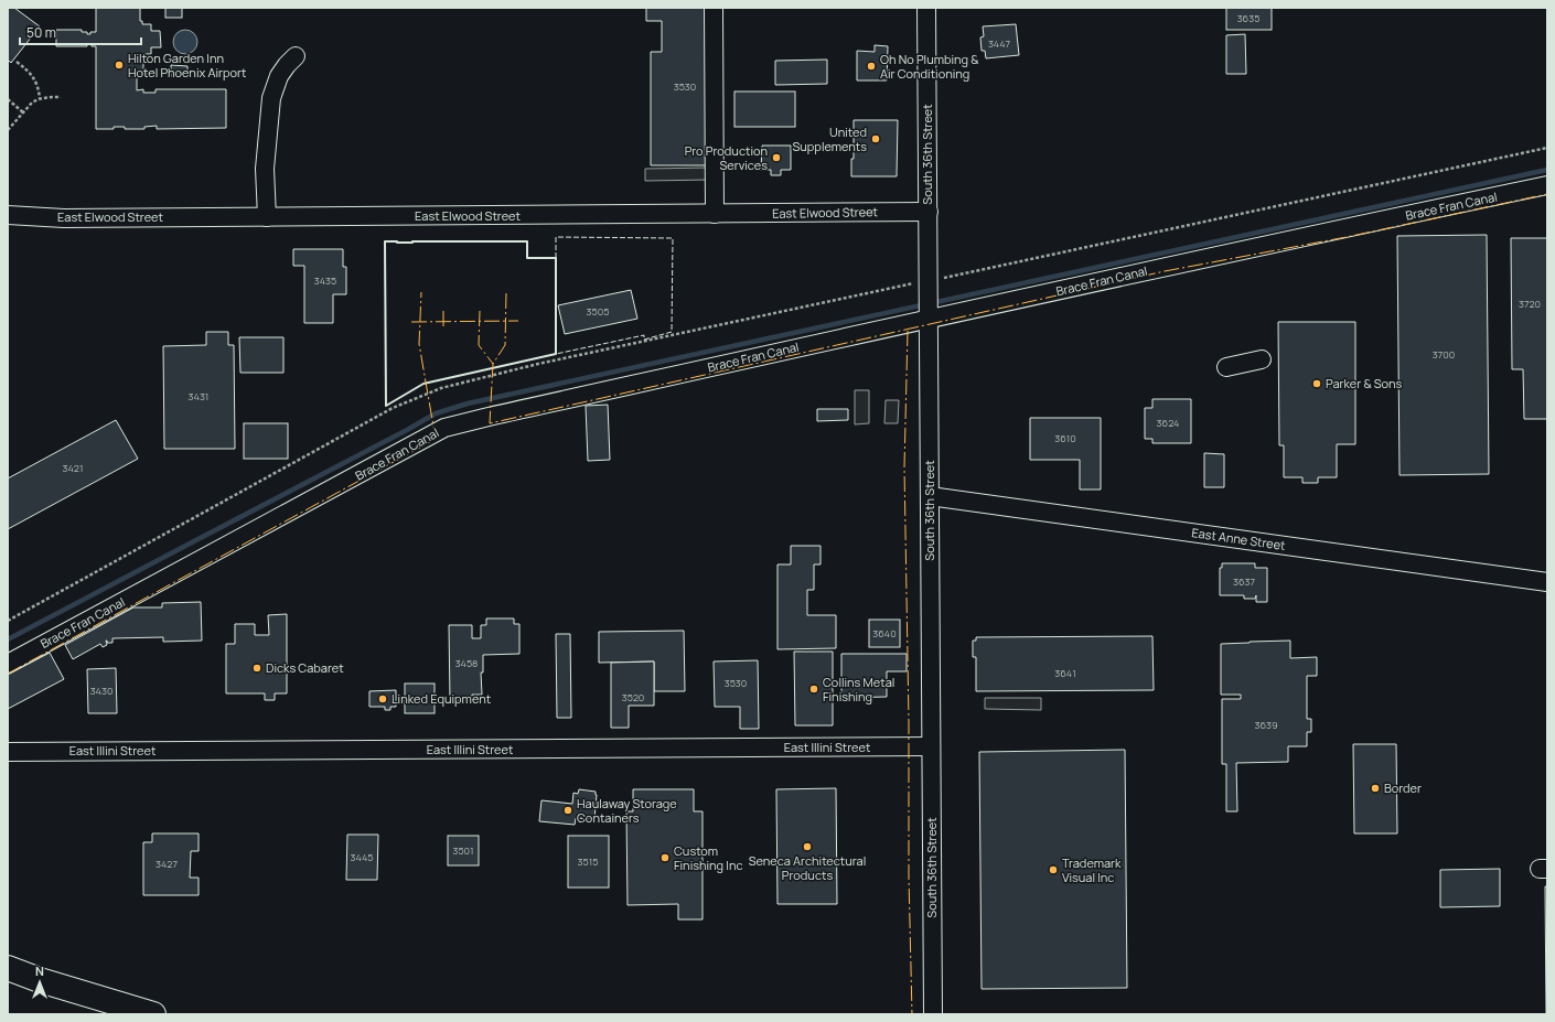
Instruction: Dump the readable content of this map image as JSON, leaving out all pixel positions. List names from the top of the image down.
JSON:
{
  "streets": {
    "street": [
      "South 36th Street",
      "Brace Fran Canal",
      "East Elwood Street",
      "East Anne Street",
      "East Illini Street"
    ]
  },
  "crossings": [
    ["South 36th Street", "Brace Fran Canal"],
    ["South 36th Street", "East Elwood Street"],
    ["South 36th Street", "East Anne Street"],
    ["South 36th Street", "East Illini Street"]
  ],
  "places": [
    "Hilton Garden Inn Hotel Phoenix Airport",
    "Oh No Plumbing & Air Conditioning",
    "United Supplements",
    "Pro Production Services",
    "Parker & Sons",
    "Dicks Cabaret",
    "Collins Metal Finishing",
    "Linked Equipment",
    "Border",
    "Haulaway Storage Containers",
    "Seneca Architectural Products",
    "Custom Finishing Inc",
    "Trademark Visual Inc"
  ],
  "house_numbers": [
    "3635",
    "3447",
    "3530",
    "3435",
    "3720",
    "3505",
    "3700",
    "3431",
    "3624",
    "3610",
    "3421",
    "3637",
    "3640",
    "3458",
    "3641",
    "3530",
    "3430",
    "3520",
    "3639",
    "3501",
    "3445",
    "3515",
    "3427"
  ],
  "scale_bar": "50 m",
  "north": "top"
}
